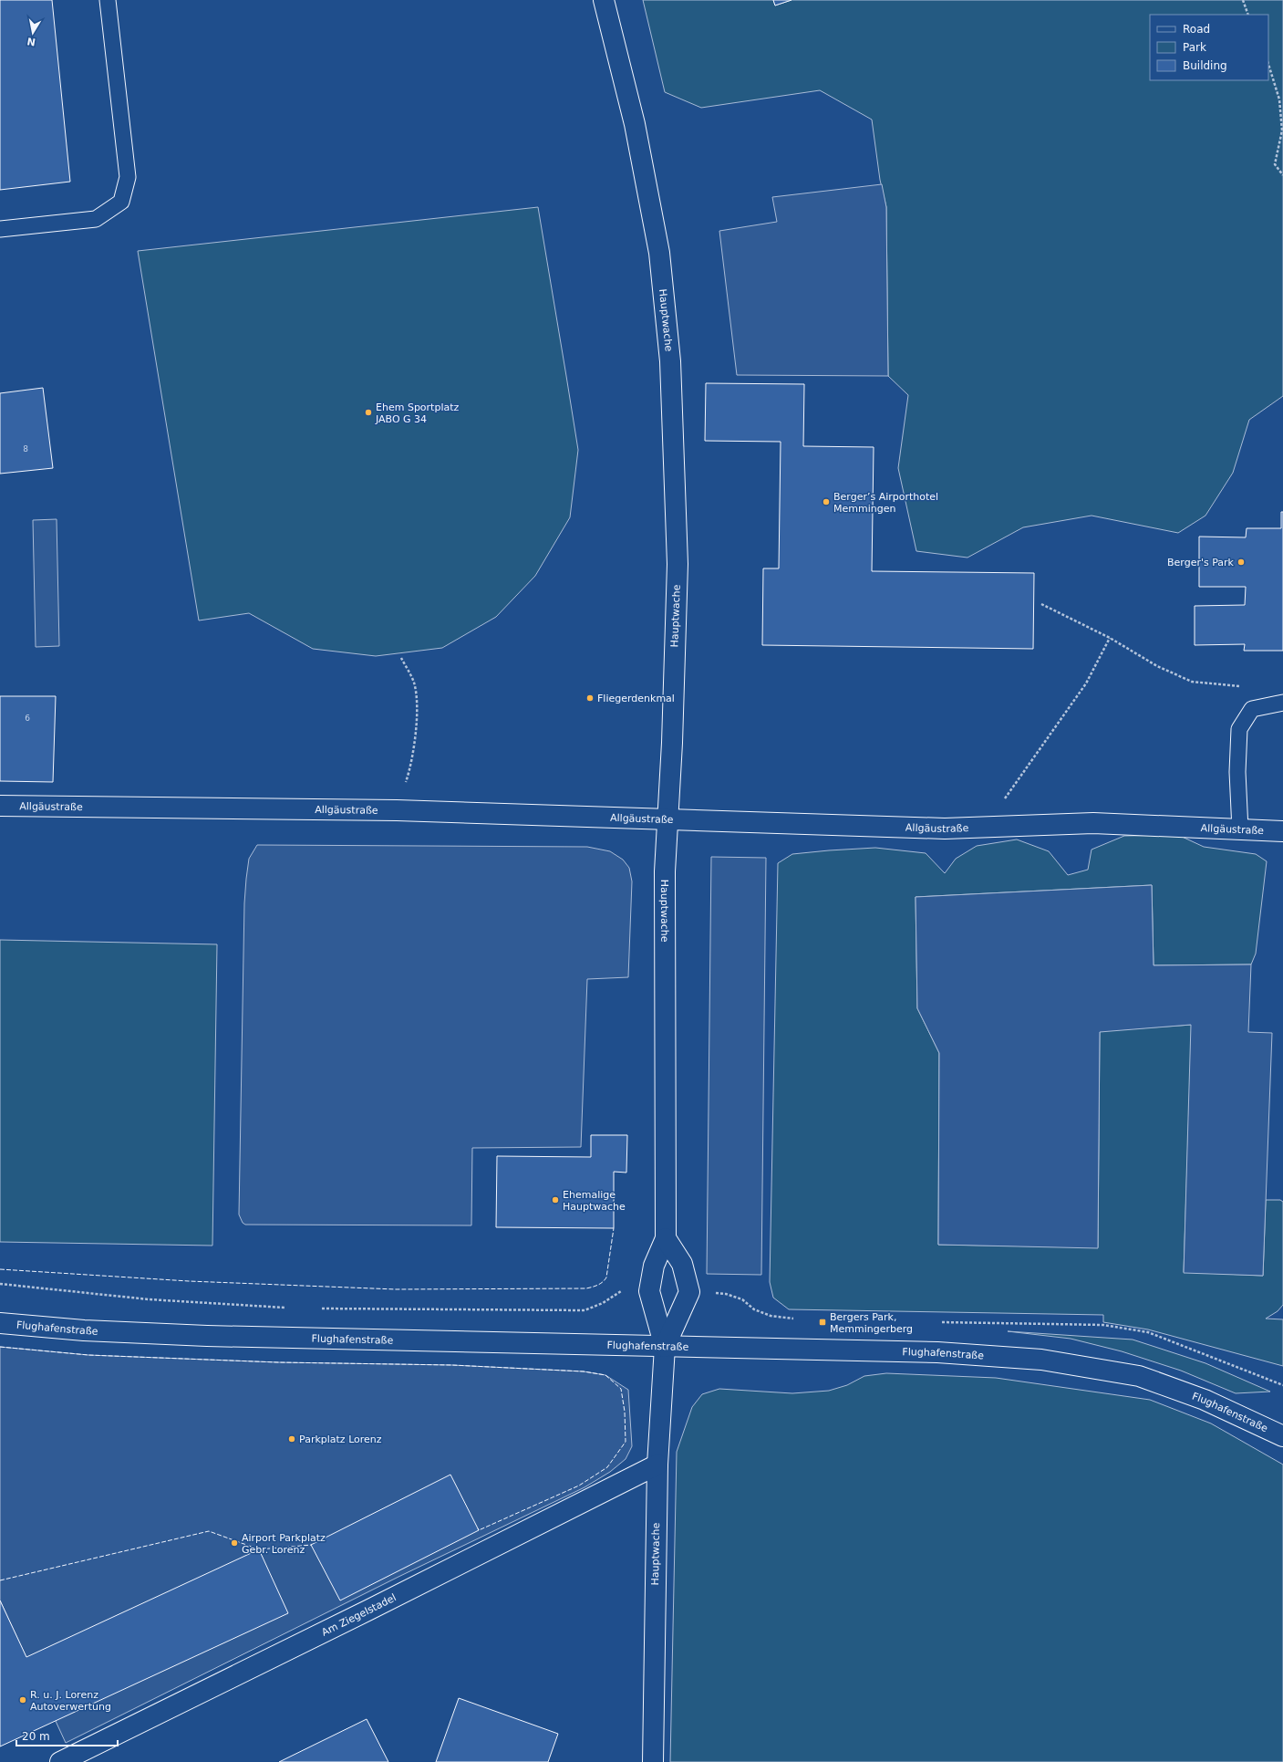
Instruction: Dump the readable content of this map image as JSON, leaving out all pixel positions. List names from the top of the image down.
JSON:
{
  "streets": {
    "street": [
      "Hauptwache",
      "Allgäustraße",
      "Flughafenstraße",
      "Am Ziegelstadel"
    ]
  },
  "crossings": [
    ["Hauptwache", "Allgäustraße"],
    ["Hauptwache", "Flughafenstraße"],
    ["Hauptwache", "Am Ziegelstadel"]
  ],
  "places": {
    "other": [
      "Ehem Sportplatz JABO G 34",
      "Berger’s Airporthotel Memmingen",
      "Berger's Park",
      "Fliegerdenkmal",
      "Ehemalige Hauptwache",
      "Parkplatz Lorenz",
      "Airport Parkplatz Gebr. Lorenz",
      "R. u. J. Lorenz Autoverwertung"
    ],
    "transit": ["Bergers Park, Memmingerberg"]
  },
  "house_numbers": ["8", "6"],
  "legend": ["Road", "Park", "Building"],
  "scale_bar": "20 m",
  "north": "bottom"
}
